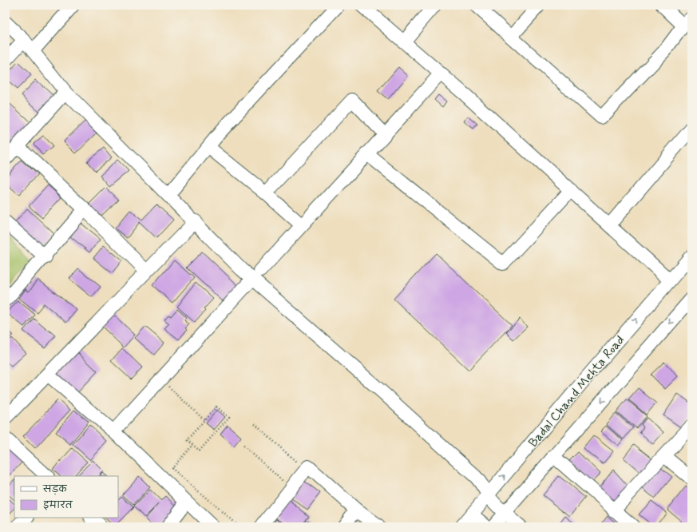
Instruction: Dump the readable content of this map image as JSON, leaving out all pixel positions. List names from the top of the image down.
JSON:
{
  "streets": {
    "street": ["Badal Chand Mehta Road"]
  },
  "legend": ["सड़क", "इमारत"]
}
